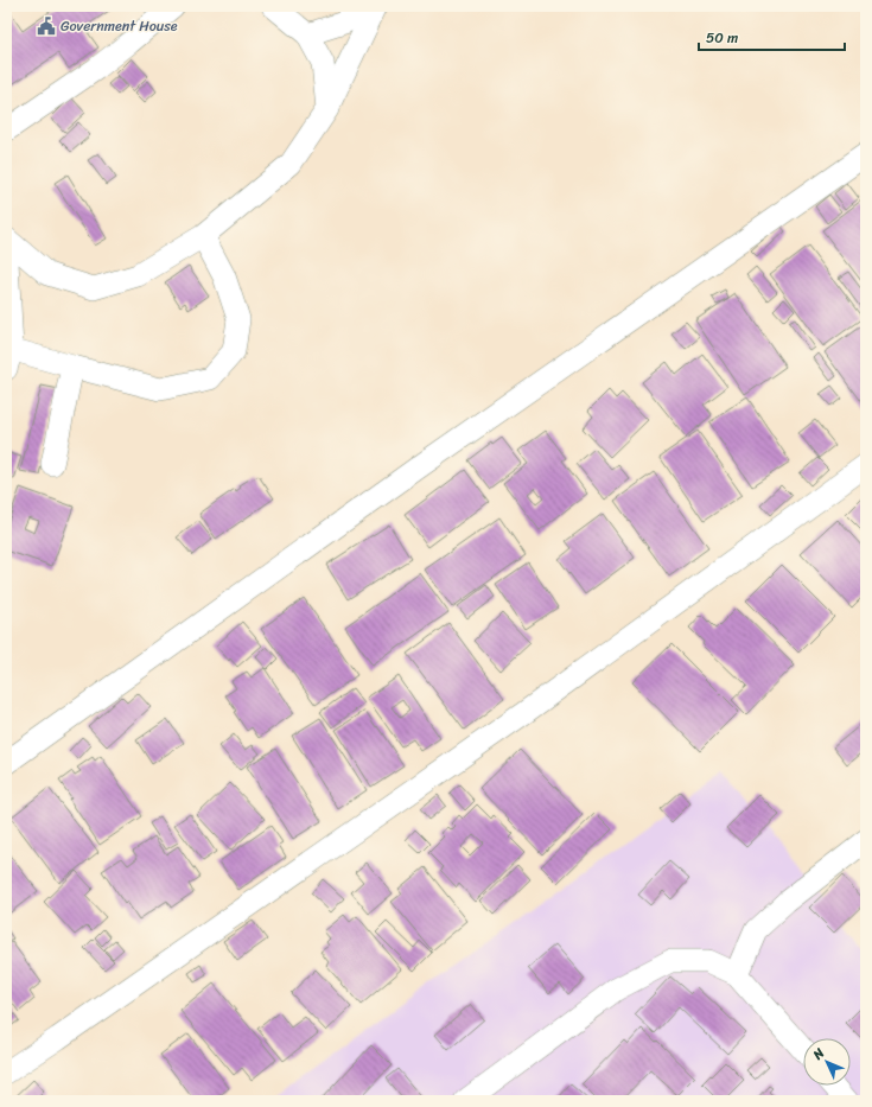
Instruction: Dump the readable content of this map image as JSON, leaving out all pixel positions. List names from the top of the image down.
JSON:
{
  "places": {
    "public building": ["Government House"]
  },
  "scale_bar": "50 m",
  "north": "top left"
}
